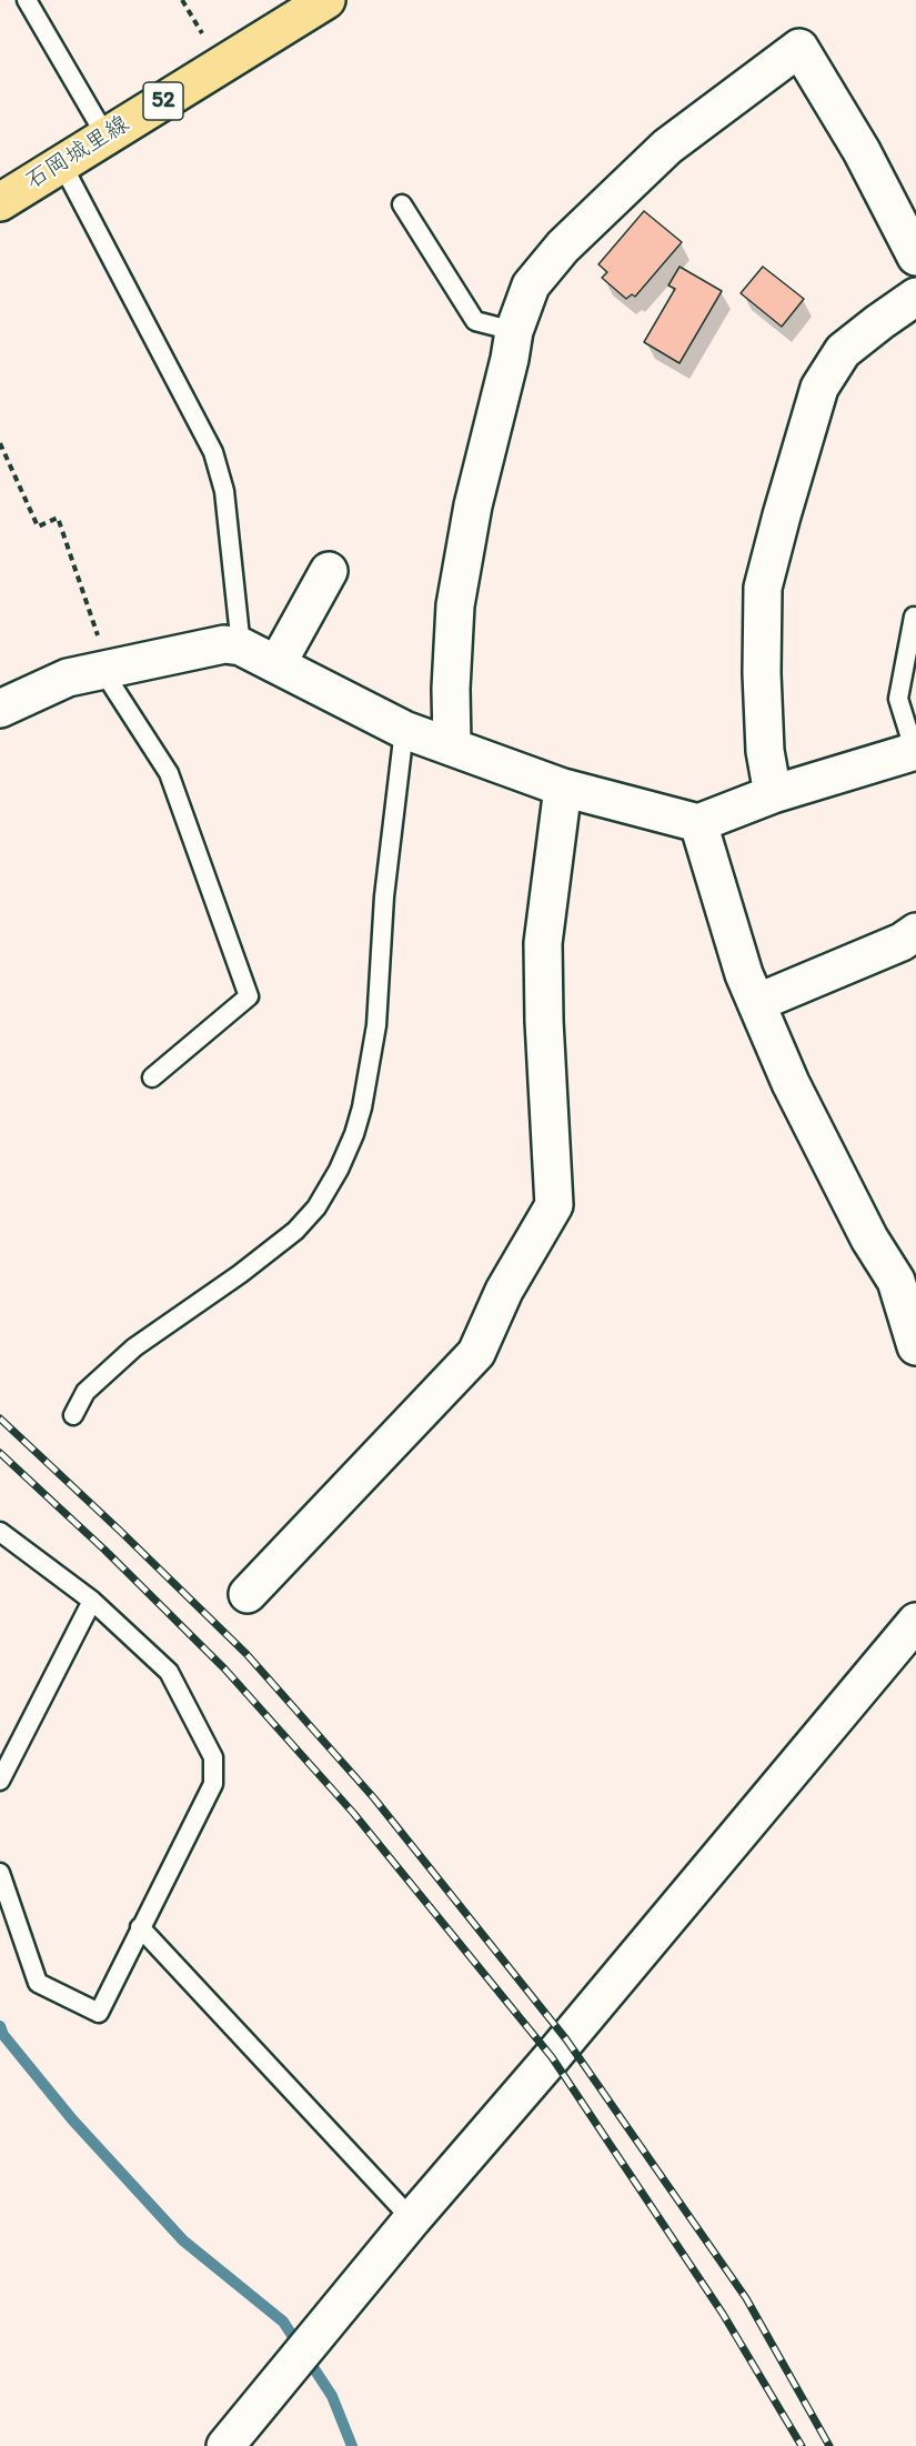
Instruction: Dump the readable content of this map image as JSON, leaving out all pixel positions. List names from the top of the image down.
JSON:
{
  "streets": {
    "main road": ["52", "石岡城里線"]
  }
}
